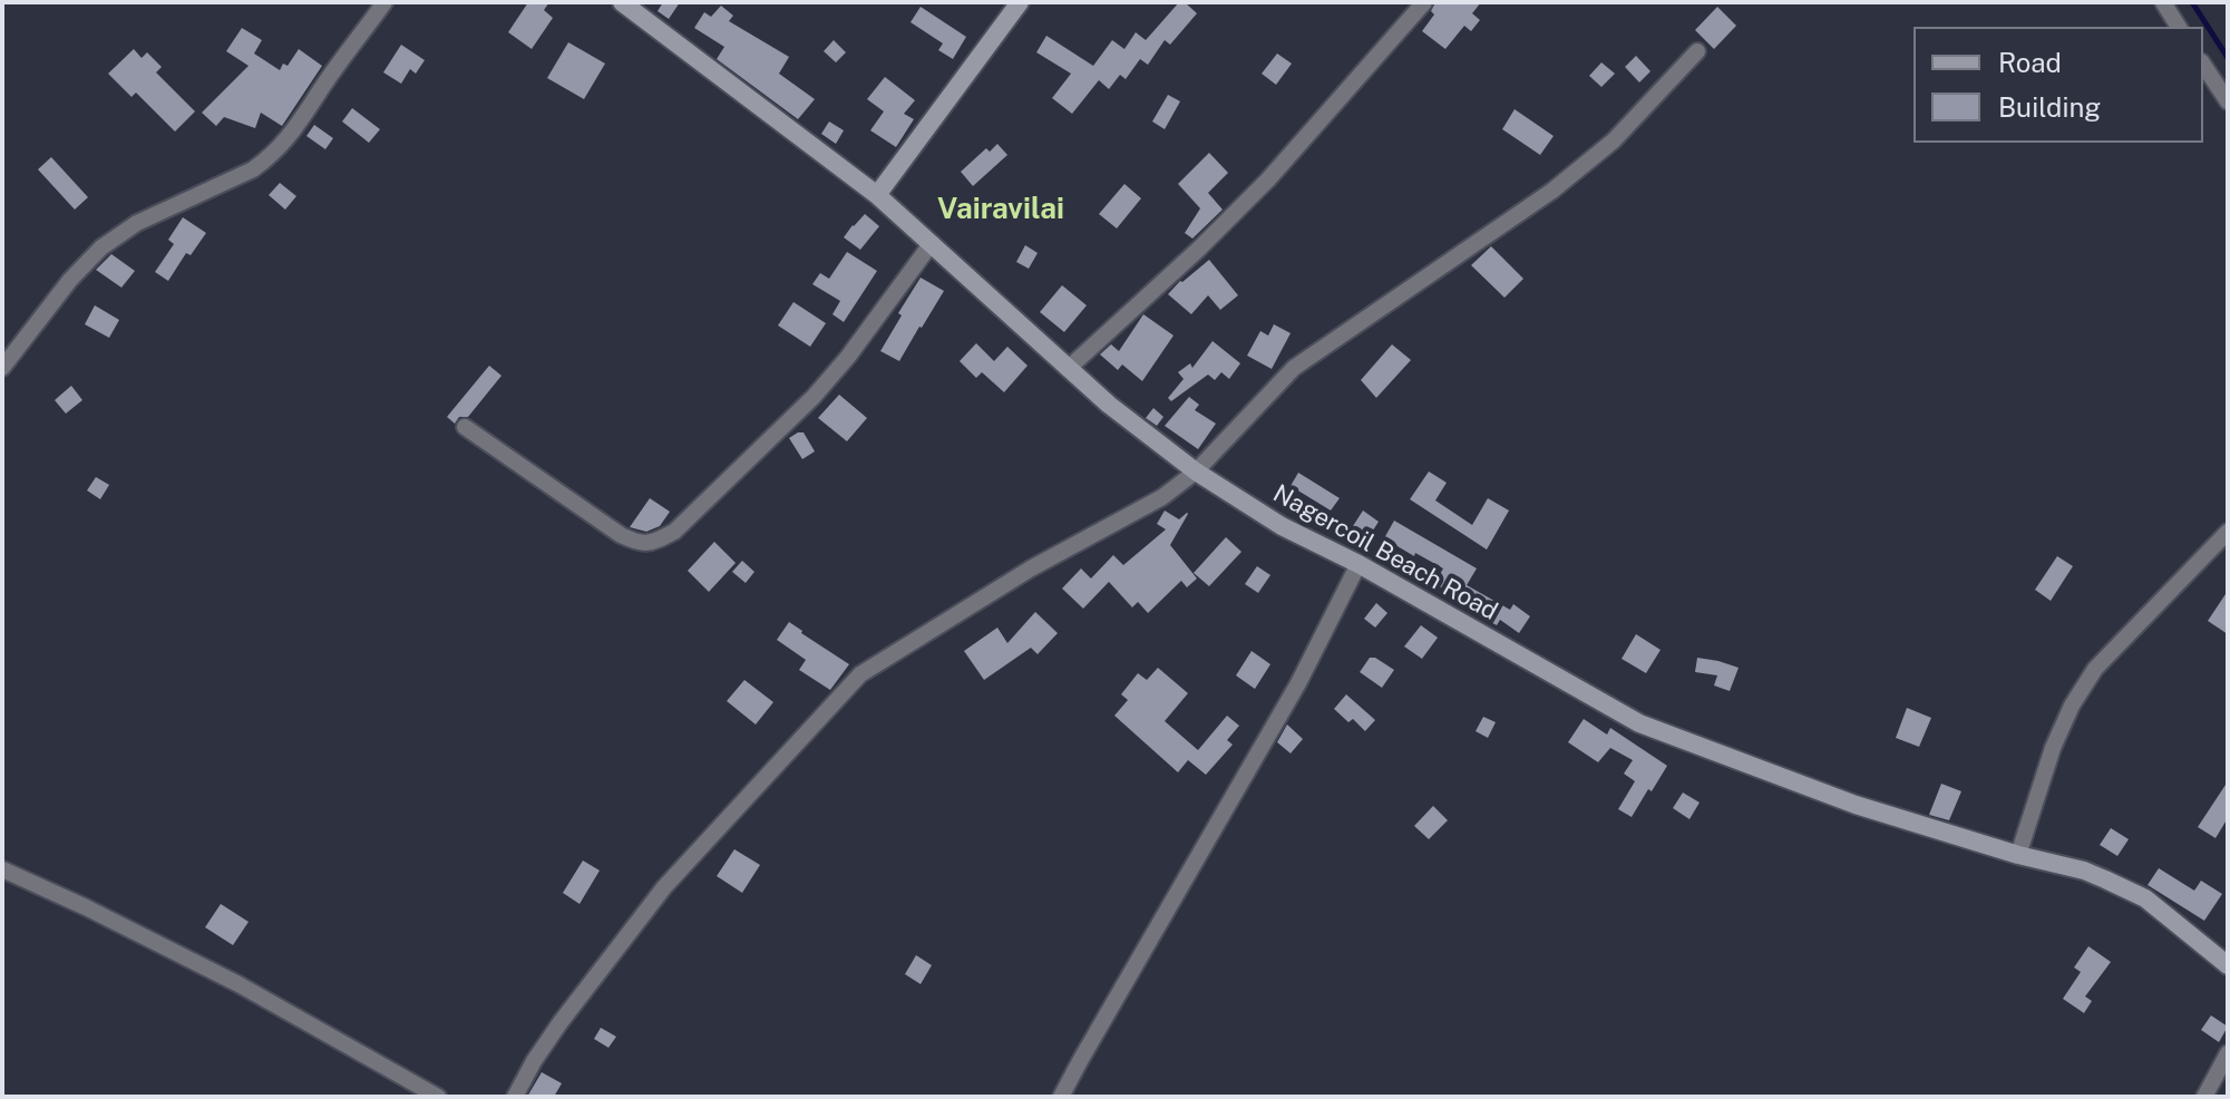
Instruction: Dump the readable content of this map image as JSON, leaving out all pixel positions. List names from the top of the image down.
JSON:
{
  "streets": {
    "main road": ["Nagercoil Beach Road"]
  },
  "districts": ["Vairavilai"],
  "legend": ["Road", "Building"]
}
